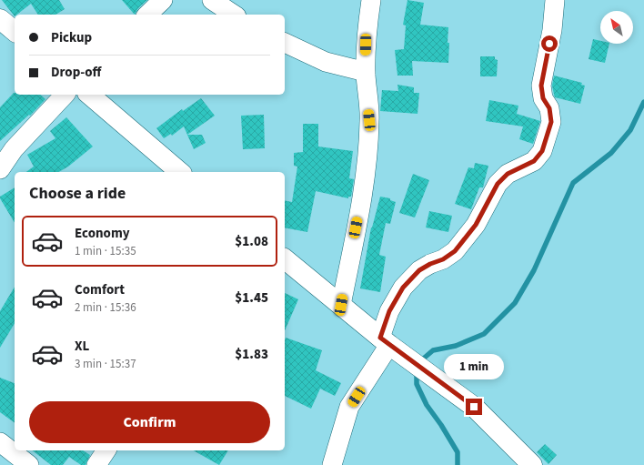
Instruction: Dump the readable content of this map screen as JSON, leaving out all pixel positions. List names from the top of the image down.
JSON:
{
  "north": "top left",
  "page": {
    "banner": ["Pickup", "Drop-off"],
    "heading": "Choose a ride",
    "list": [
      {
        "name": "Economy",
        "note": "1 min · 15:35",
        "value": "$1.08"
      },
      {
        "name": "Comfort",
        "note": "2 min · 15:36",
        "value": "$1.45"
      },
      {
        "name": "XL",
        "note": "3 min · 15:37",
        "value": "$1.83"
      }
    ],
    "bubble": "1 min",
    "buttons": "Confirm"
  }
}
